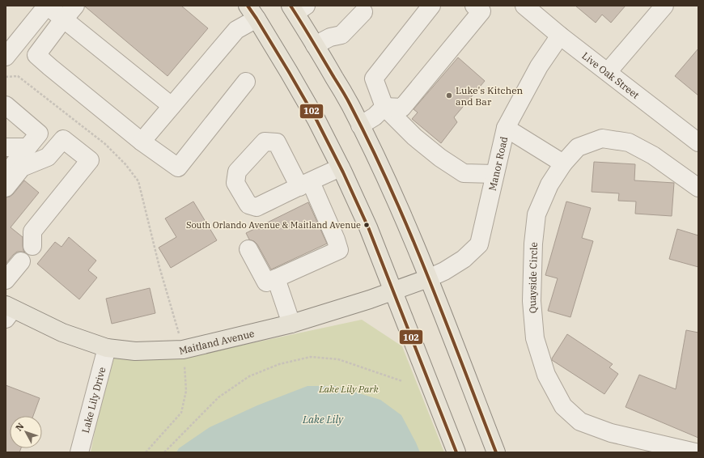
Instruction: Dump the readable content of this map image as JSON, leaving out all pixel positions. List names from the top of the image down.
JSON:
{
  "streets": {
    "main road": ["Maitland Avenue"],
    "street": [
      "Live Oak Street",
      "Manor Road",
      "Quayside Circle",
      "Lake Lily Drive"
    ]
  },
  "crossings": [
    ["Live Oak Street", "Manor Road"],
    ["Manor Road", "Maitland Avenue"],
    ["Maitland Avenue", "Lake Lily Drive"]
  ],
  "water": ["Lake Lily"],
  "parks": ["Lake Lily Park"],
  "places": ["Luke's Kitchen and Bar", "South Orlando Avenue & Maitland Avenue"],
  "lines": ["transit line 102"],
  "north": "top left"
}
